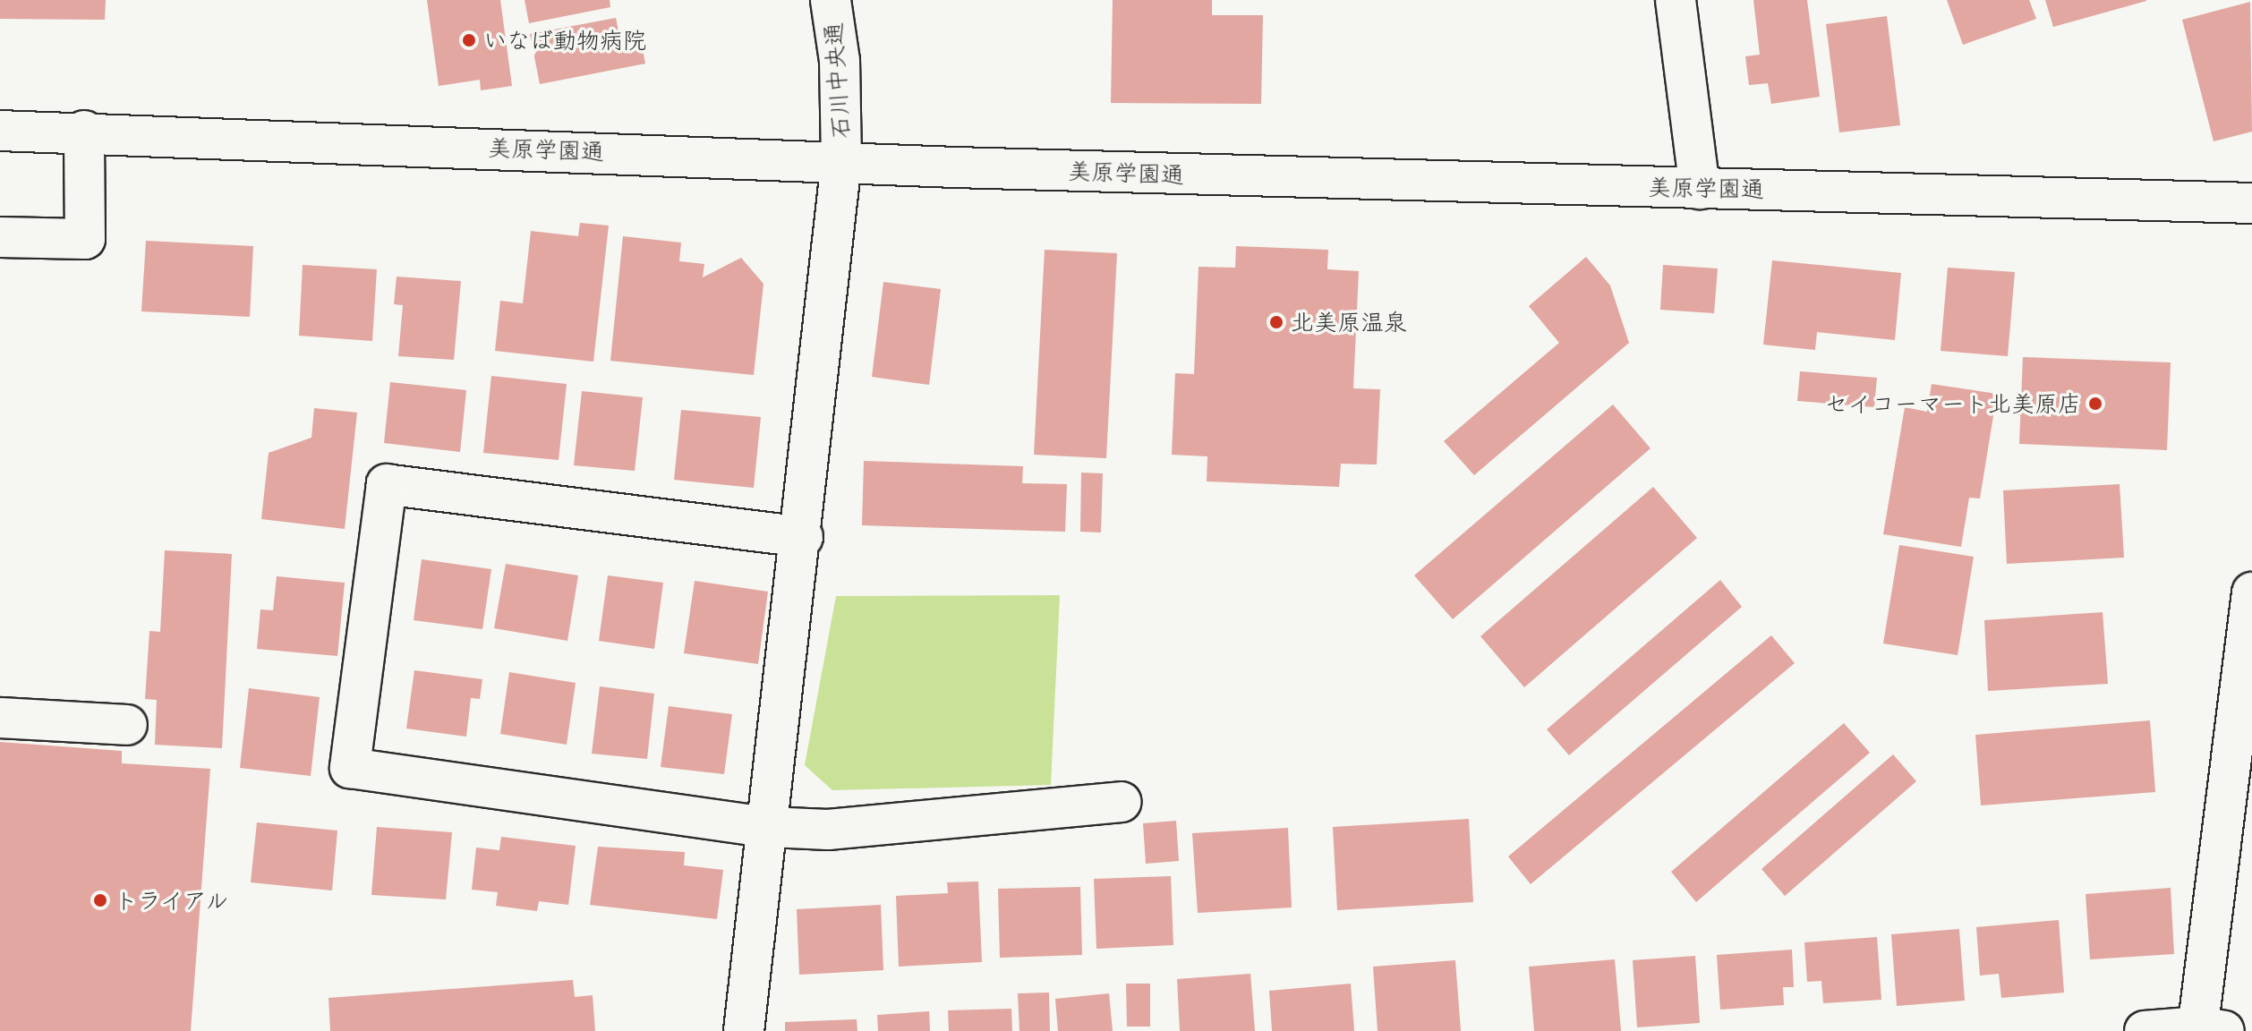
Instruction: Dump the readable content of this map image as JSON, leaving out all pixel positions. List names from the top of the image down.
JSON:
{
  "streets": {
    "street": ["石川中央通", "美原学園通"]
  },
  "crossings": [
    ["石川中央通", "美原学園通"]
  ],
  "places": [
    "いなば動物病院",
    "北美原温泉",
    "セイコーマート北美原店",
    "トライアル"
  ]
}
